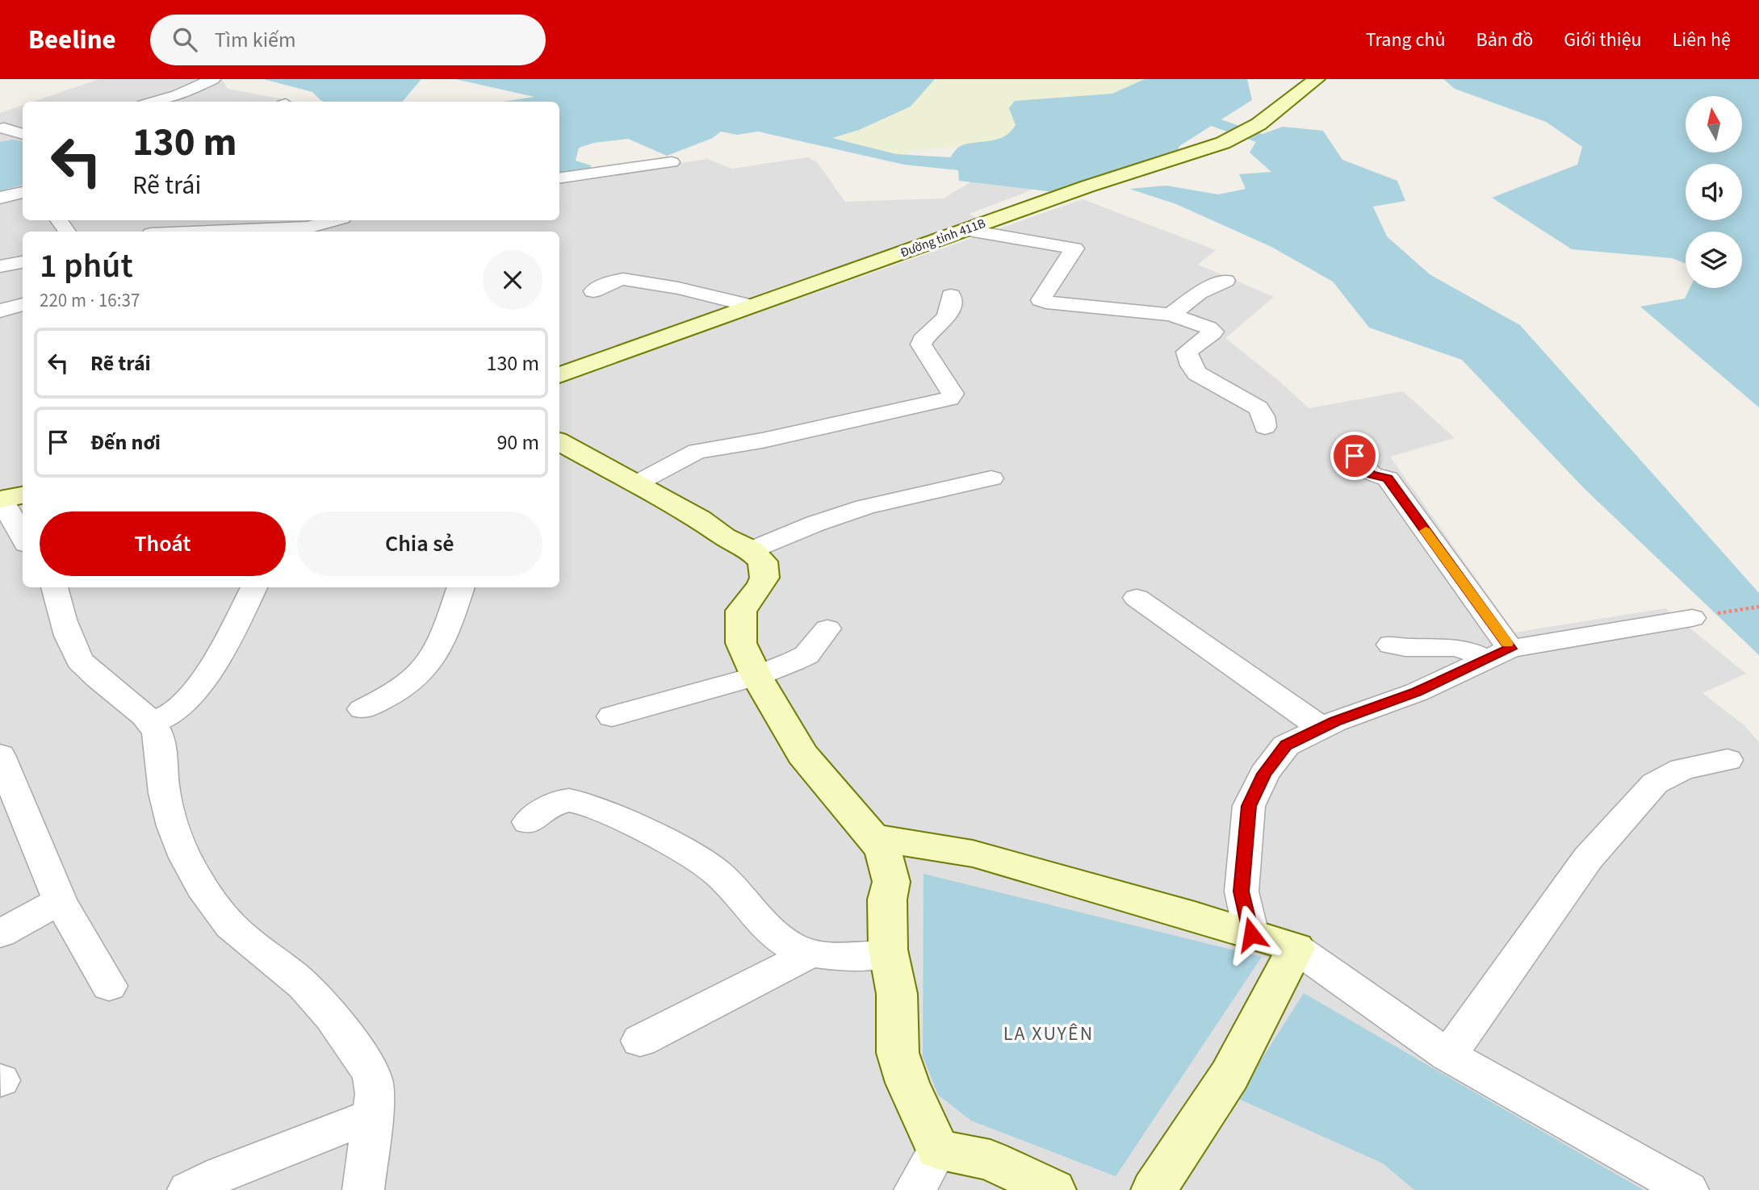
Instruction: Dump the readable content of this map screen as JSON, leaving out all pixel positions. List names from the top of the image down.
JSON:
{
  "streets": {
    "street": ["Đường tỉnh 411B"]
  },
  "districts": ["LA XUYÊN"],
  "north": "top",
  "page": {
    "header": "Beeline",
    "search": "Tìm kiếm",
    "nav": [
      "Trang chủ",
      "Bản đồ",
      "Giới thiệu",
      "Liên hệ"
    ],
    "turn": ["130 m", "Rẽ trái"],
    "heading": ["1 phút", "220 m · 16:37"],
    "list": [
      {
        "name": "Rẽ trái",
        "value": "130 m"
      },
      {
        "name": "Đến nơi",
        "value": "90 m"
      }
    ],
    "buttons": ["Thoát", "Chia sẻ"]
  }
}
